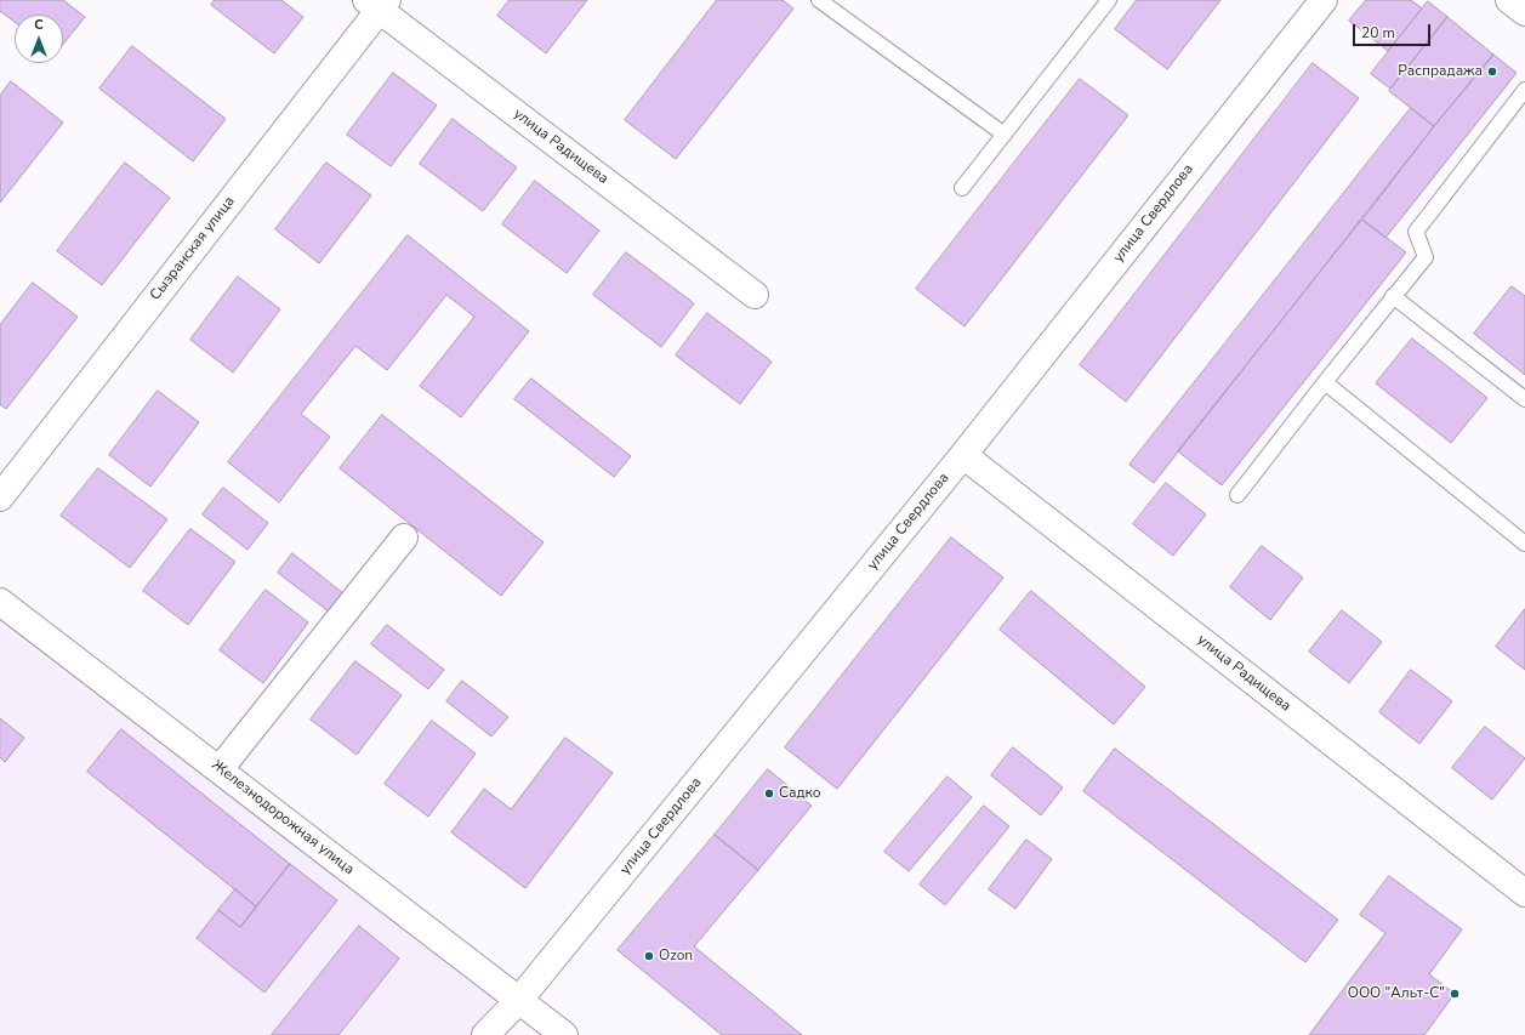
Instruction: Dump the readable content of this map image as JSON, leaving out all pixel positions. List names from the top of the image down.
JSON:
{
  "streets": {
    "street": [
      "улица Радищева",
      "улица Свердлова",
      "Сызранская улица",
      "Железнодорожная улица"
    ]
  },
  "crossings": [
    ["улица Радищева", "улица Свердлова"],
    ["улица Радищева", "Сызранская улица"],
    ["улица Свердлова", "Железнодорожная улица"]
  ],
  "places": [
    "Распрадажа",
    "Садко",
    "Ozon",
    "ООО \"Альт-С\""
  ],
  "scale_bar": "20 m",
  "north": "top"
}
